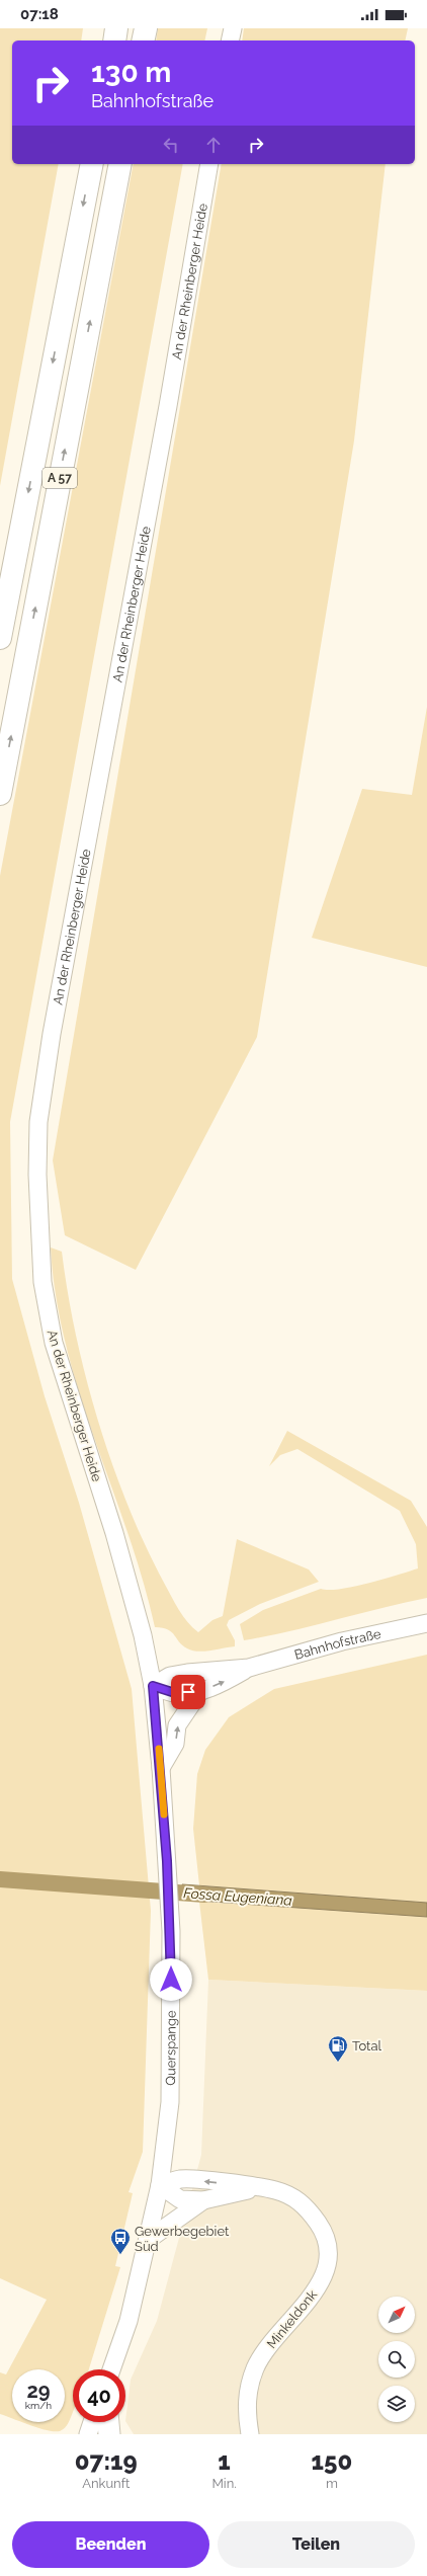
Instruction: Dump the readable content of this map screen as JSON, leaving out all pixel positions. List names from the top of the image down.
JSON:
{
  "streets": {
    "highway": ["A 57"],
    "street": [
      "An der Rheinberger Heide",
      "Bahnhofstraße",
      "Querspange",
      "Minkeldonk"
    ]
  },
  "crossings": [
    ["An der Rheinberger Heide", "Bahnhofstraße"],
    ["An der Rheinberger Heide", "Querspange"],
    ["Bahnhofstraße", "Querspange"],
    ["Querspange", "Minkeldonk"]
  ],
  "water": ["Fossa Eugeniana"],
  "places": {
    "fuel station": ["Total"],
    "bus stop": ["Gewerbegebiet Süd"]
  },
  "north": "top right",
  "page": {
    "status": "07:18",
    "turn": ["130 m", "Bahnhofstraße"],
    "speed": "29 km/h",
    "limit": "40",
    "eta": [
      "07:19",
      "Ankunft",
      "1",
      "Min.",
      "150",
      "m"
    ],
    "buttons": ["Beenden", "Teilen"]
  }
}
